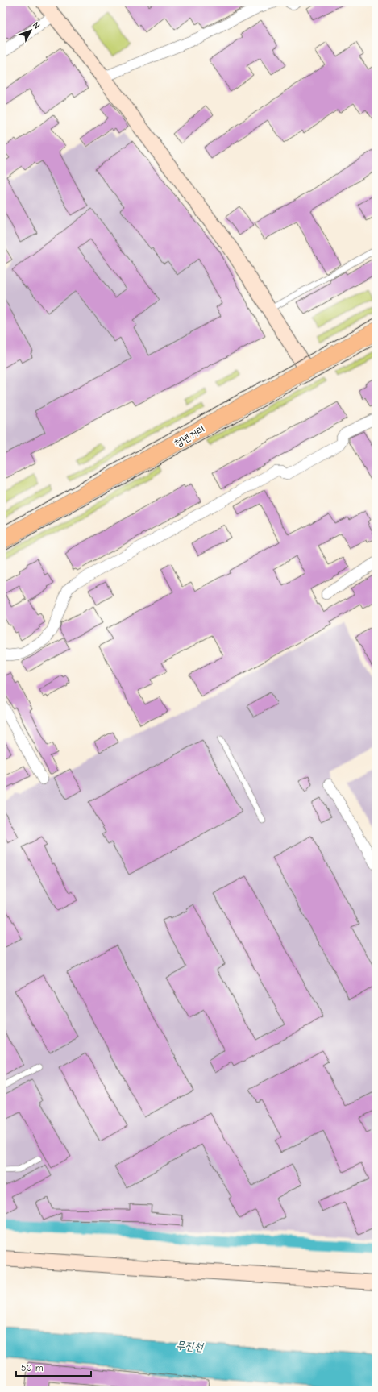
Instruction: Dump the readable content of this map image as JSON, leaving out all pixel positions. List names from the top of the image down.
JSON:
{
  "streets": {
    "main road": ["청년거리"]
  },
  "water": ["무진천"],
  "scale_bar": "50 m",
  "north": "top right"
}
